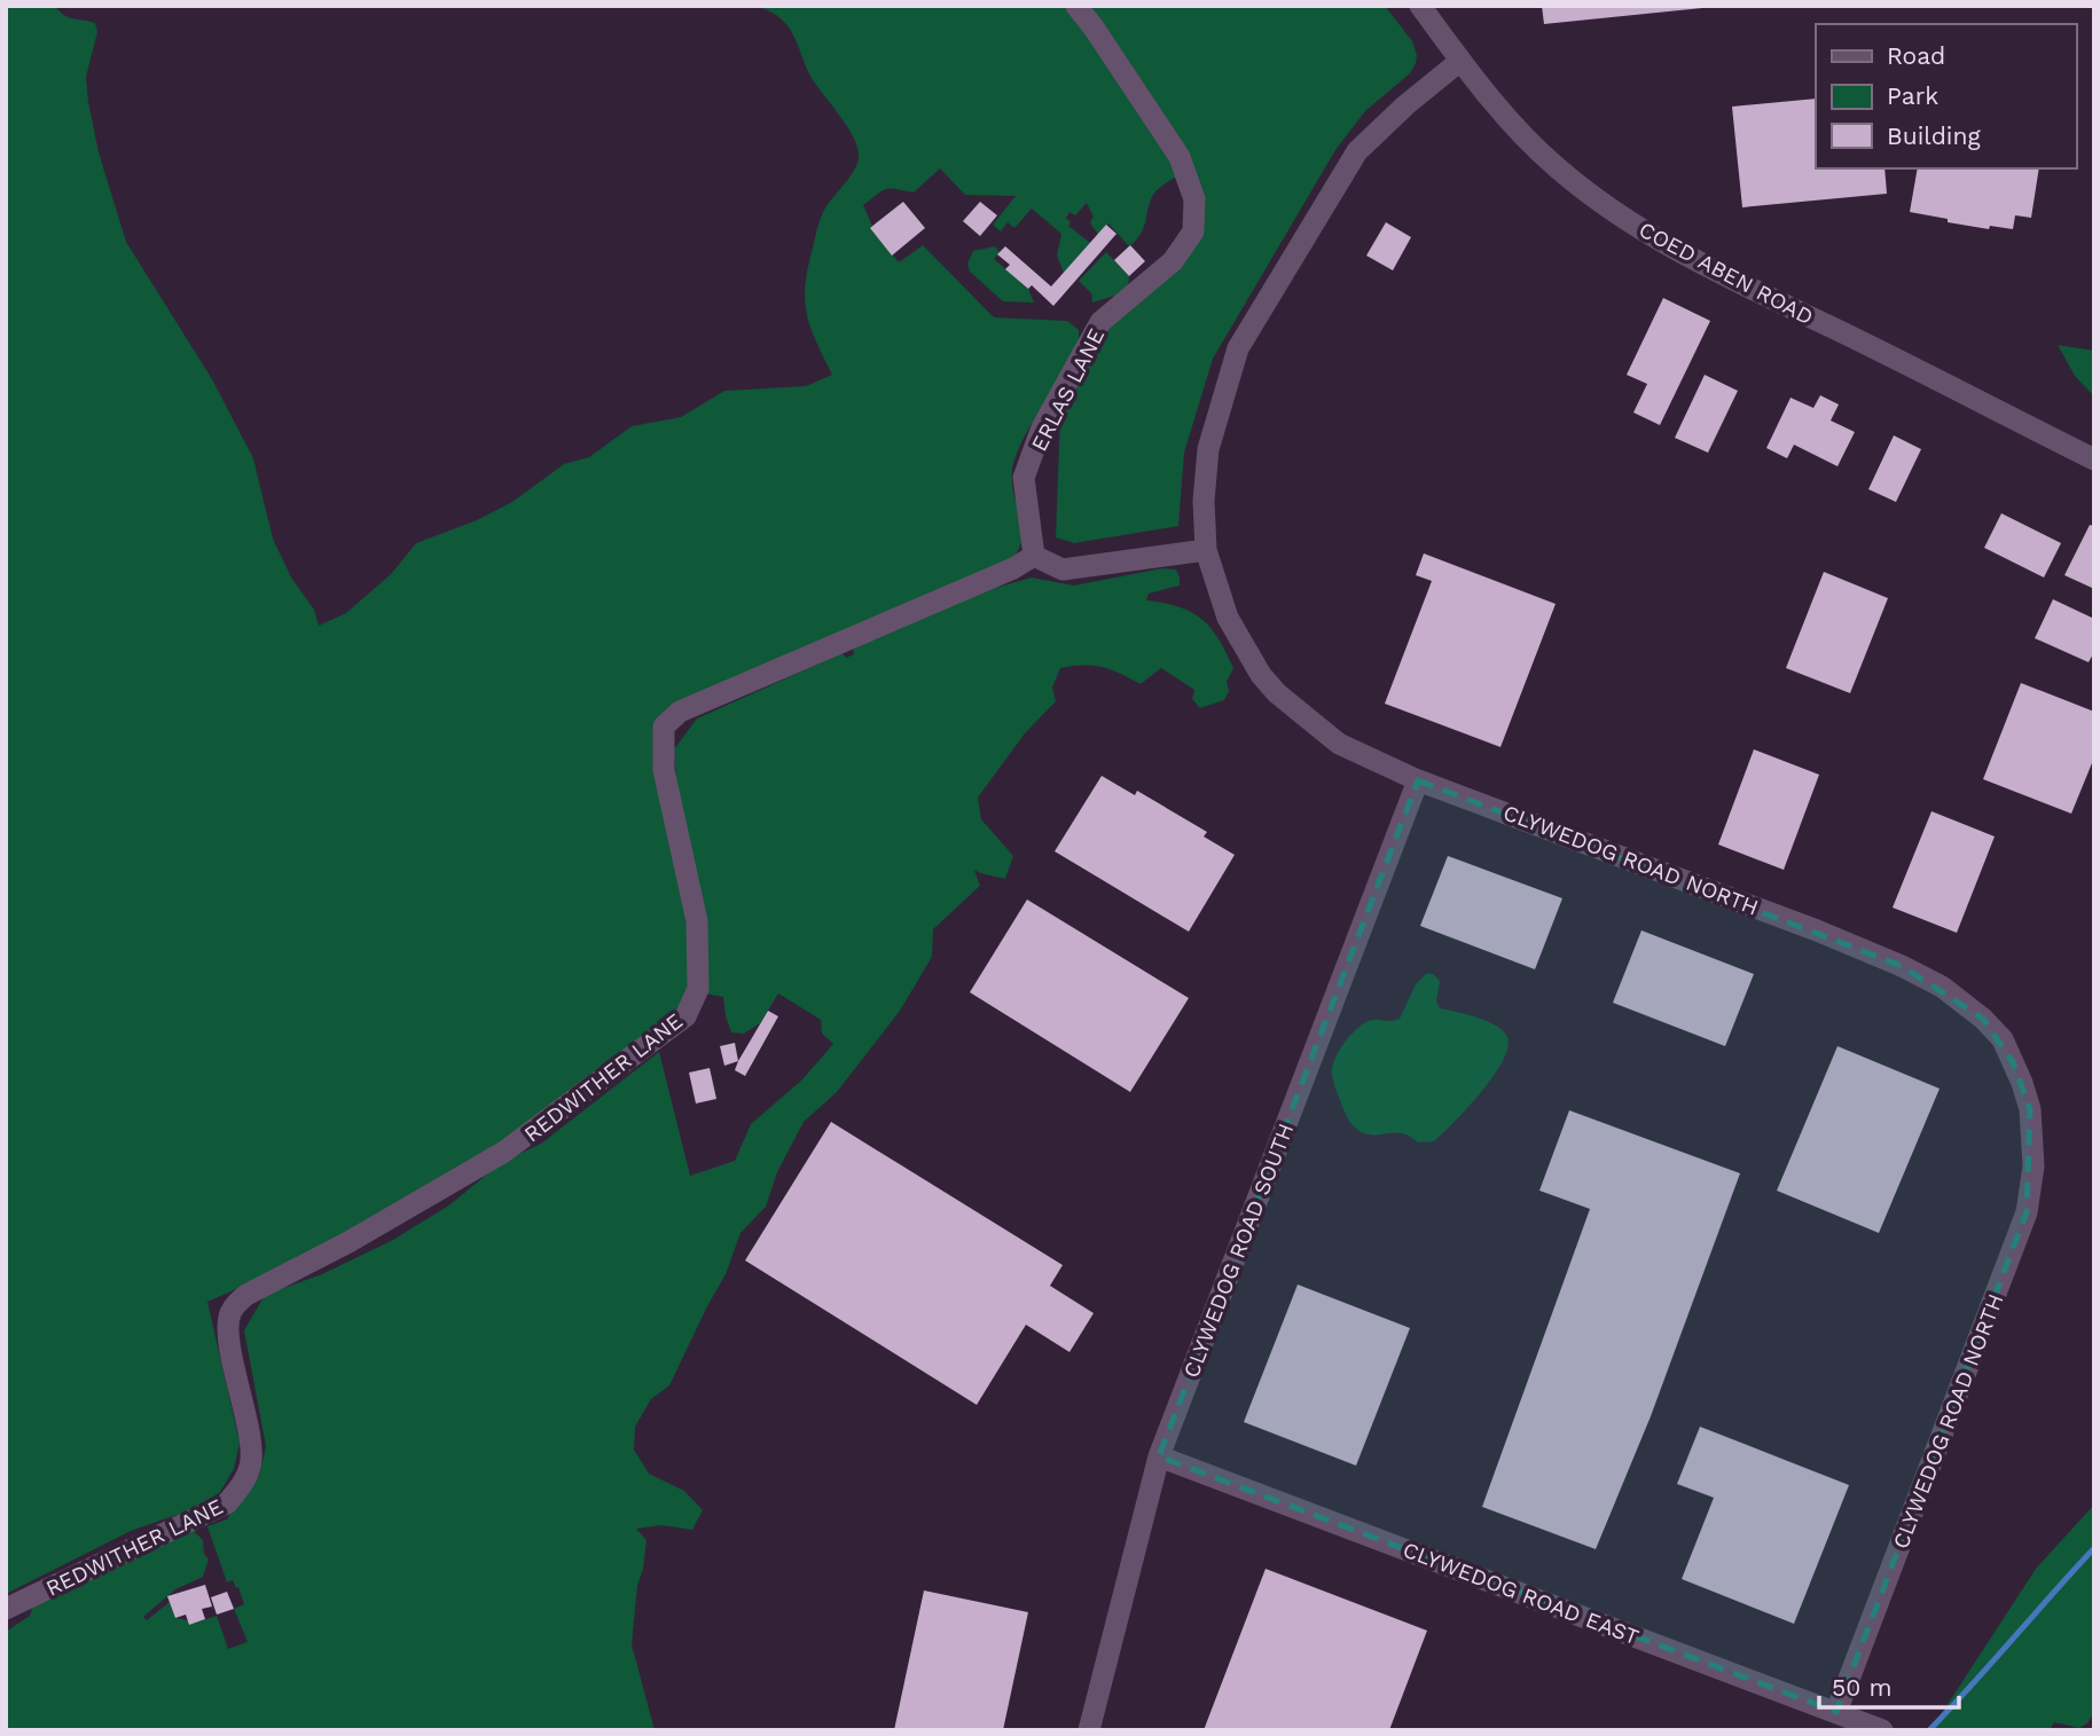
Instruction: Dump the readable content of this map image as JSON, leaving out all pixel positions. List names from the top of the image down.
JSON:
{
  "streets": {
    "street": [
      "COED ABEN ROAD",
      "ERLAS LANE",
      "CLYWEDOG ROAD NORTH",
      "REDWITHER LANE",
      "CLYWEDOG ROAD SOUTH",
      "CLYWEDOG ROAD EAST"
    ]
  },
  "crossings": [
    ["COED ABEN ROAD", "CLYWEDOG ROAD NORTH"],
    ["ERLAS LANE", "REDWITHER LANE"],
    ["CLYWEDOG ROAD NORTH", "CLYWEDOG ROAD SOUTH"],
    ["CLYWEDOG ROAD NORTH", "CLYWEDOG ROAD EAST"],
    ["CLYWEDOG ROAD SOUTH", "CLYWEDOG ROAD EAST"]
  ],
  "legend": ["Road", "Park", "Building"],
  "scale_bar": "50 m"
}
